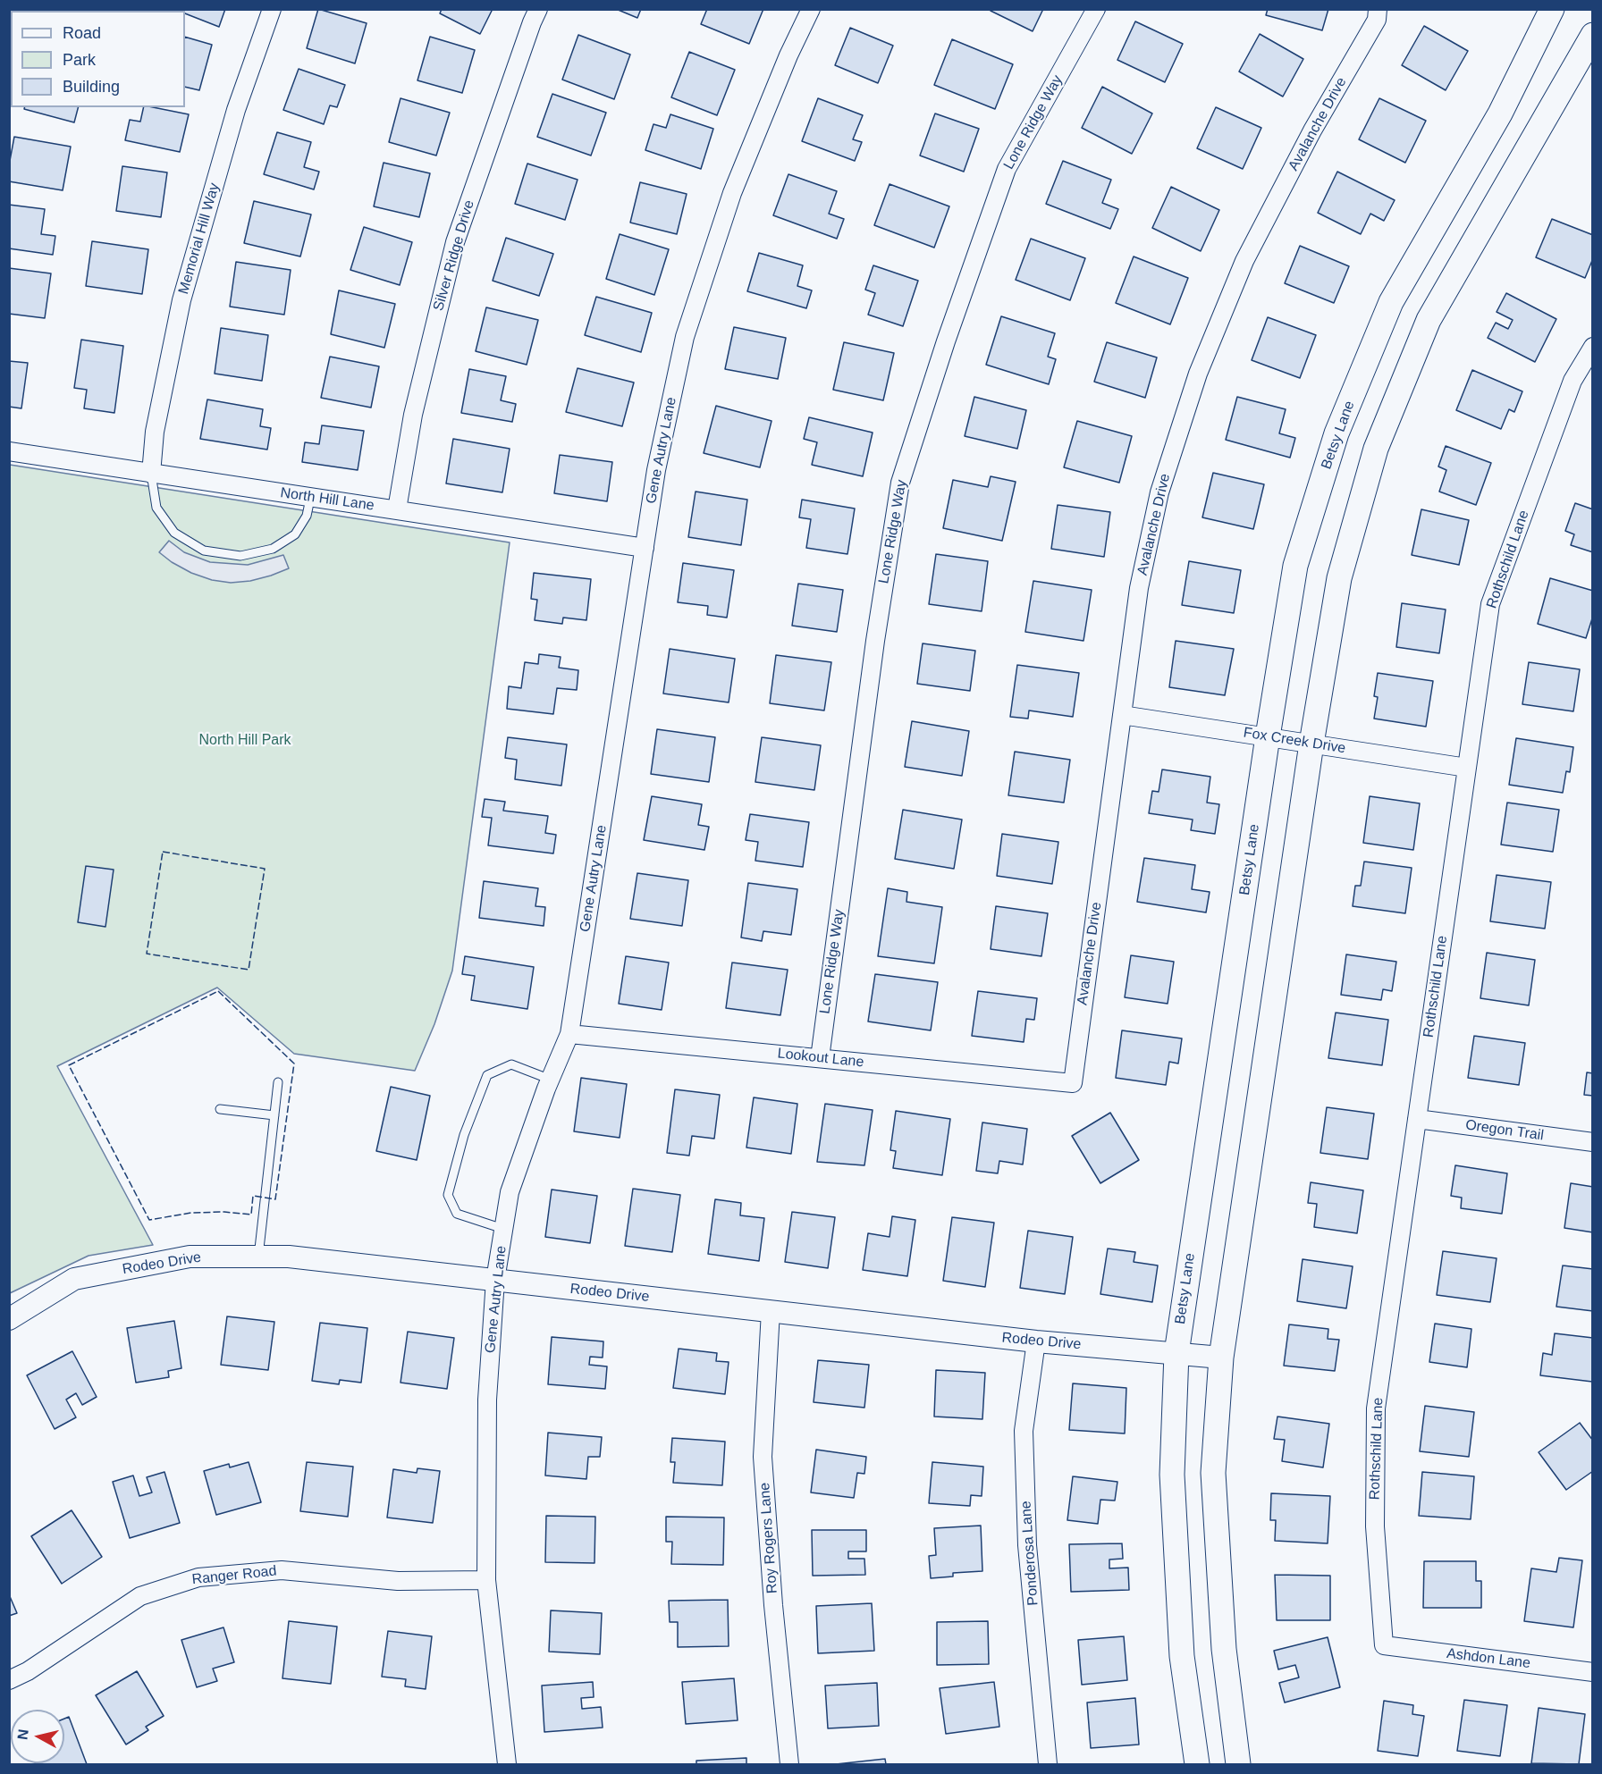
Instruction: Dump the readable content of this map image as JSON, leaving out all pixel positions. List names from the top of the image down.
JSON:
{
  "streets": {
    "main road": ["Betsy Lane"],
    "street": [
      "Lone Ridge Way",
      "Avalanche Drive",
      "Memorial Hill Way",
      "Silver Ridge Drive",
      "Gene Autry Lane",
      "North Hill Lane",
      "Rothschild Lane",
      "Fox Creek Drive",
      "Lookout Lane",
      "Oregon Trail",
      "Rodeo Drive",
      "Roy Rogers Lane",
      "Ponderosa Lane",
      "Ranger Road",
      "Ashdon Lane"
    ]
  },
  "crossings": [
    ["Lone Ridge Way", "Lookout Lane"],
    ["Avalanche Drive", "Fox Creek Drive"],
    ["Avalanche Drive", "Lookout Lane"],
    ["Memorial Hill Way", "North Hill Lane"],
    ["Silver Ridge Drive", "North Hill Lane"],
    ["Betsy Lane", "Fox Creek Drive"],
    ["Betsy Lane", "Rodeo Drive"],
    ["Gene Autry Lane", "North Hill Lane"],
    ["Gene Autry Lane", "Lookout Lane"],
    ["Gene Autry Lane", "Rodeo Drive"],
    ["Gene Autry Lane", "Ranger Road"],
    ["Rothschild Lane", "Fox Creek Drive"],
    ["Rothschild Lane", "Oregon Trail"],
    ["Rothschild Lane", "Ashdon Lane"],
    ["Rodeo Drive", "Roy Rogers Lane"],
    ["Rodeo Drive", "Ponderosa Lane"]
  ],
  "parks": ["North Hill Park"],
  "legend": ["Road", "Park", "Building"],
  "north": "left"
}
